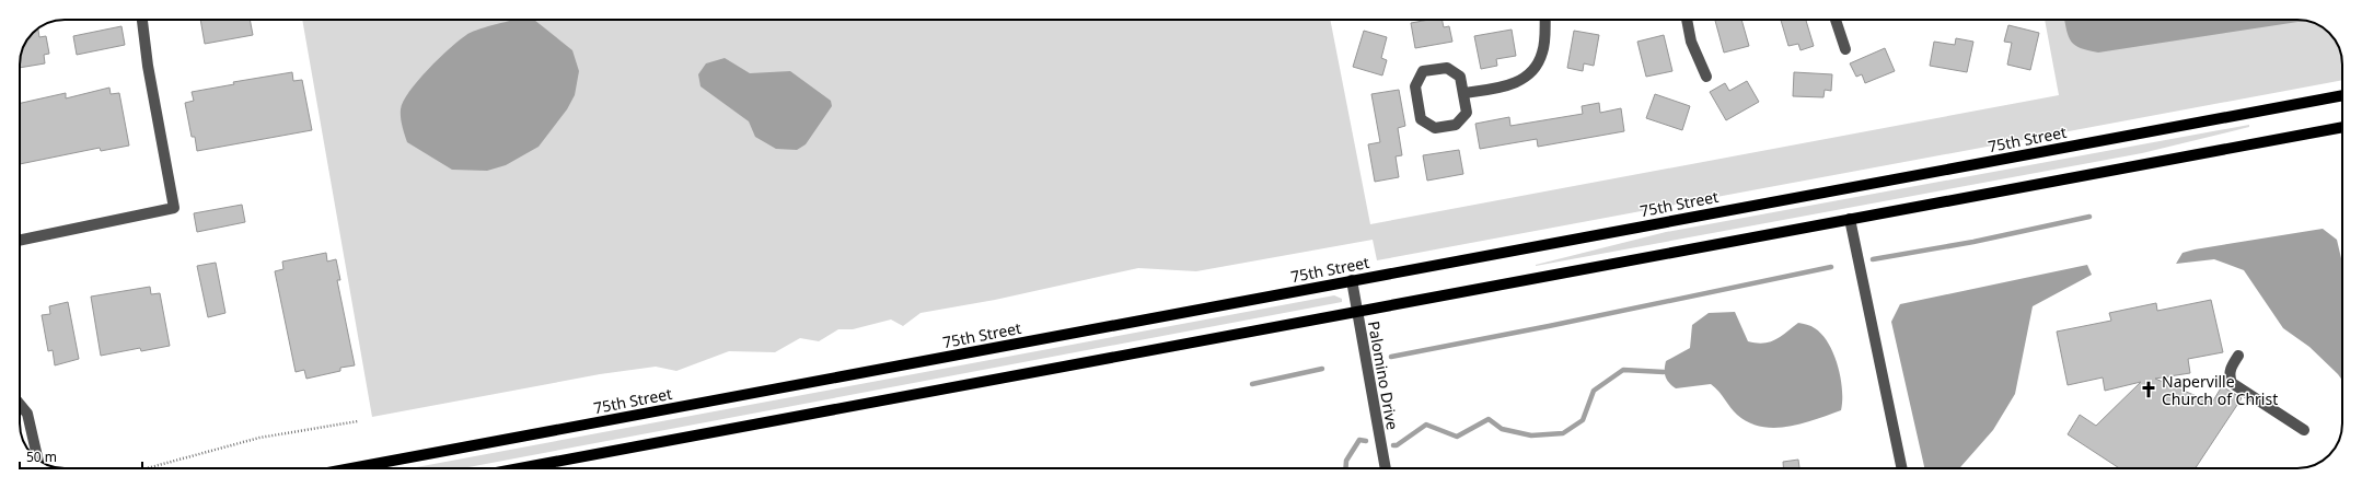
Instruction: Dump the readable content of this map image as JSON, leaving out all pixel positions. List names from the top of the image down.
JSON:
{
  "streets": {
    "main road": ["75th Street"],
    "street": ["Palomino Drive"]
  },
  "crossings": [
    ["75th Street", "Palomino Drive"]
  ],
  "places": {
    "church": ["Naperville Church of Christ"]
  },
  "scale_bar": "50 m"
}
